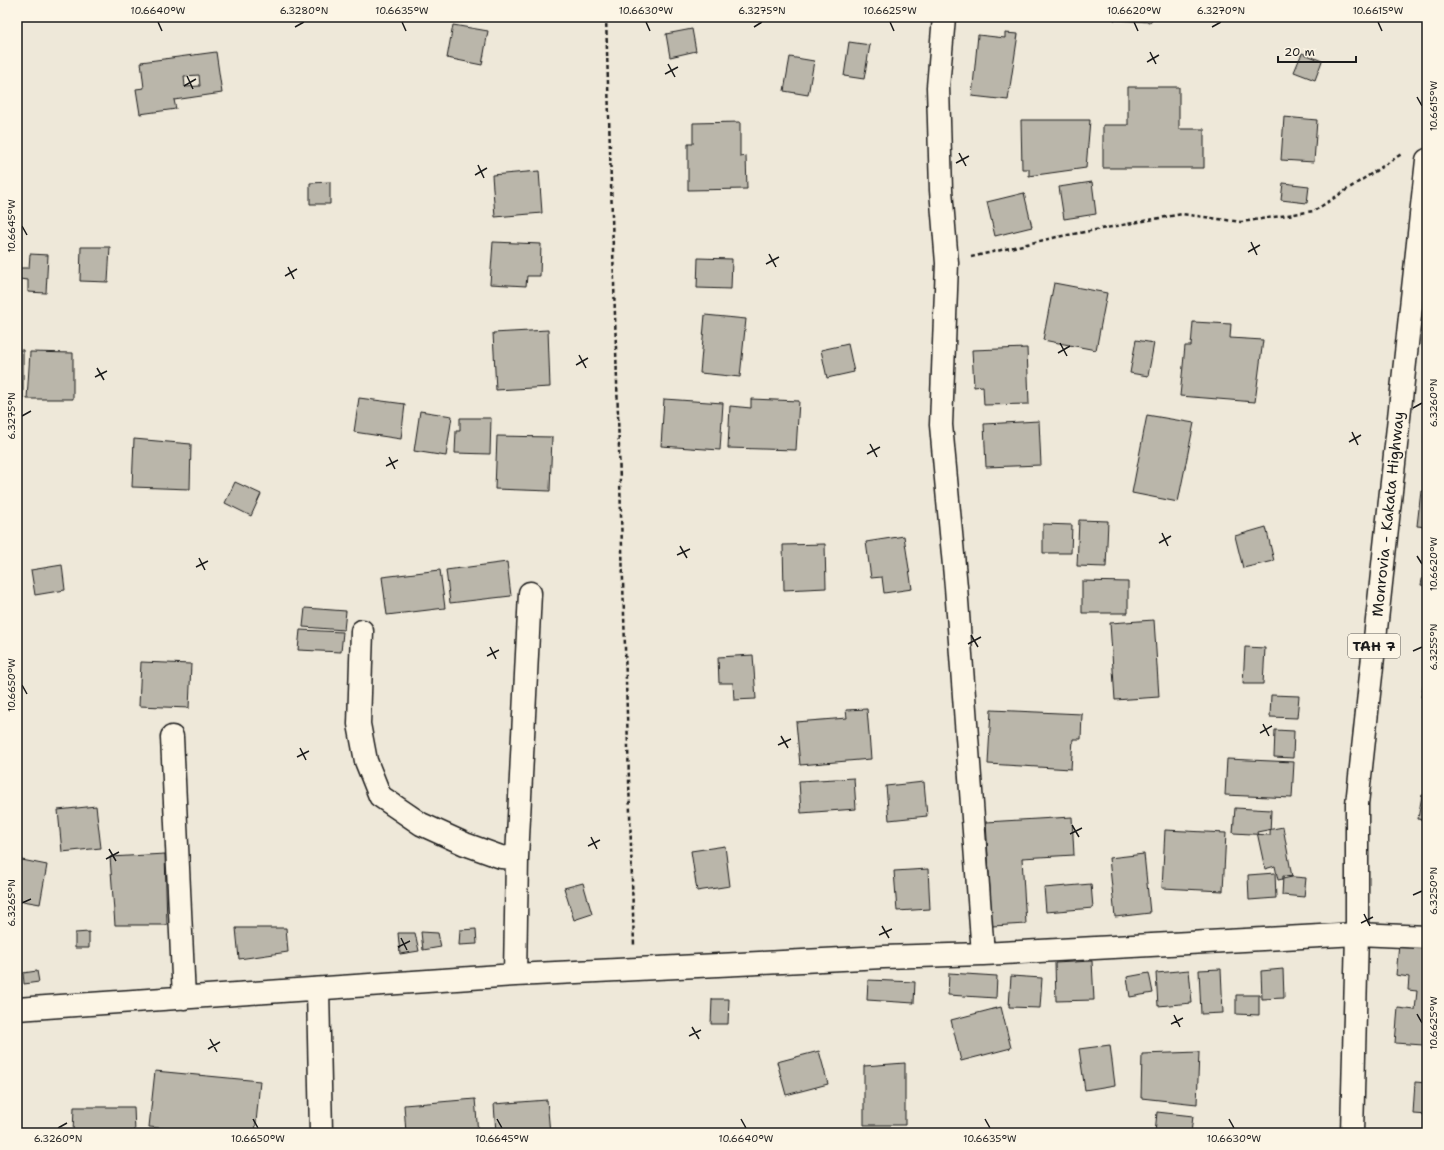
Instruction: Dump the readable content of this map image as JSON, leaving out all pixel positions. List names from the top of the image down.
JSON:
{
  "streets": {
    "main road": ["Monrovia - Kakata Highway", "TAH 7"]
  },
  "scale_bar": "20 m",
  "coordinates": [
    "10.6640°W",
    "6.3280°N",
    "10.6635°W",
    "10.6630°W",
    "6.3275°N",
    "10.6625°W",
    "10.6620°W",
    "6.3270°N",
    "10.6615°W",
    "10.6645°W",
    "6.3260°N",
    "6.3255°N",
    "10.6650°W",
    "6.3250°N",
    "6.3265°N"
  ]
}
